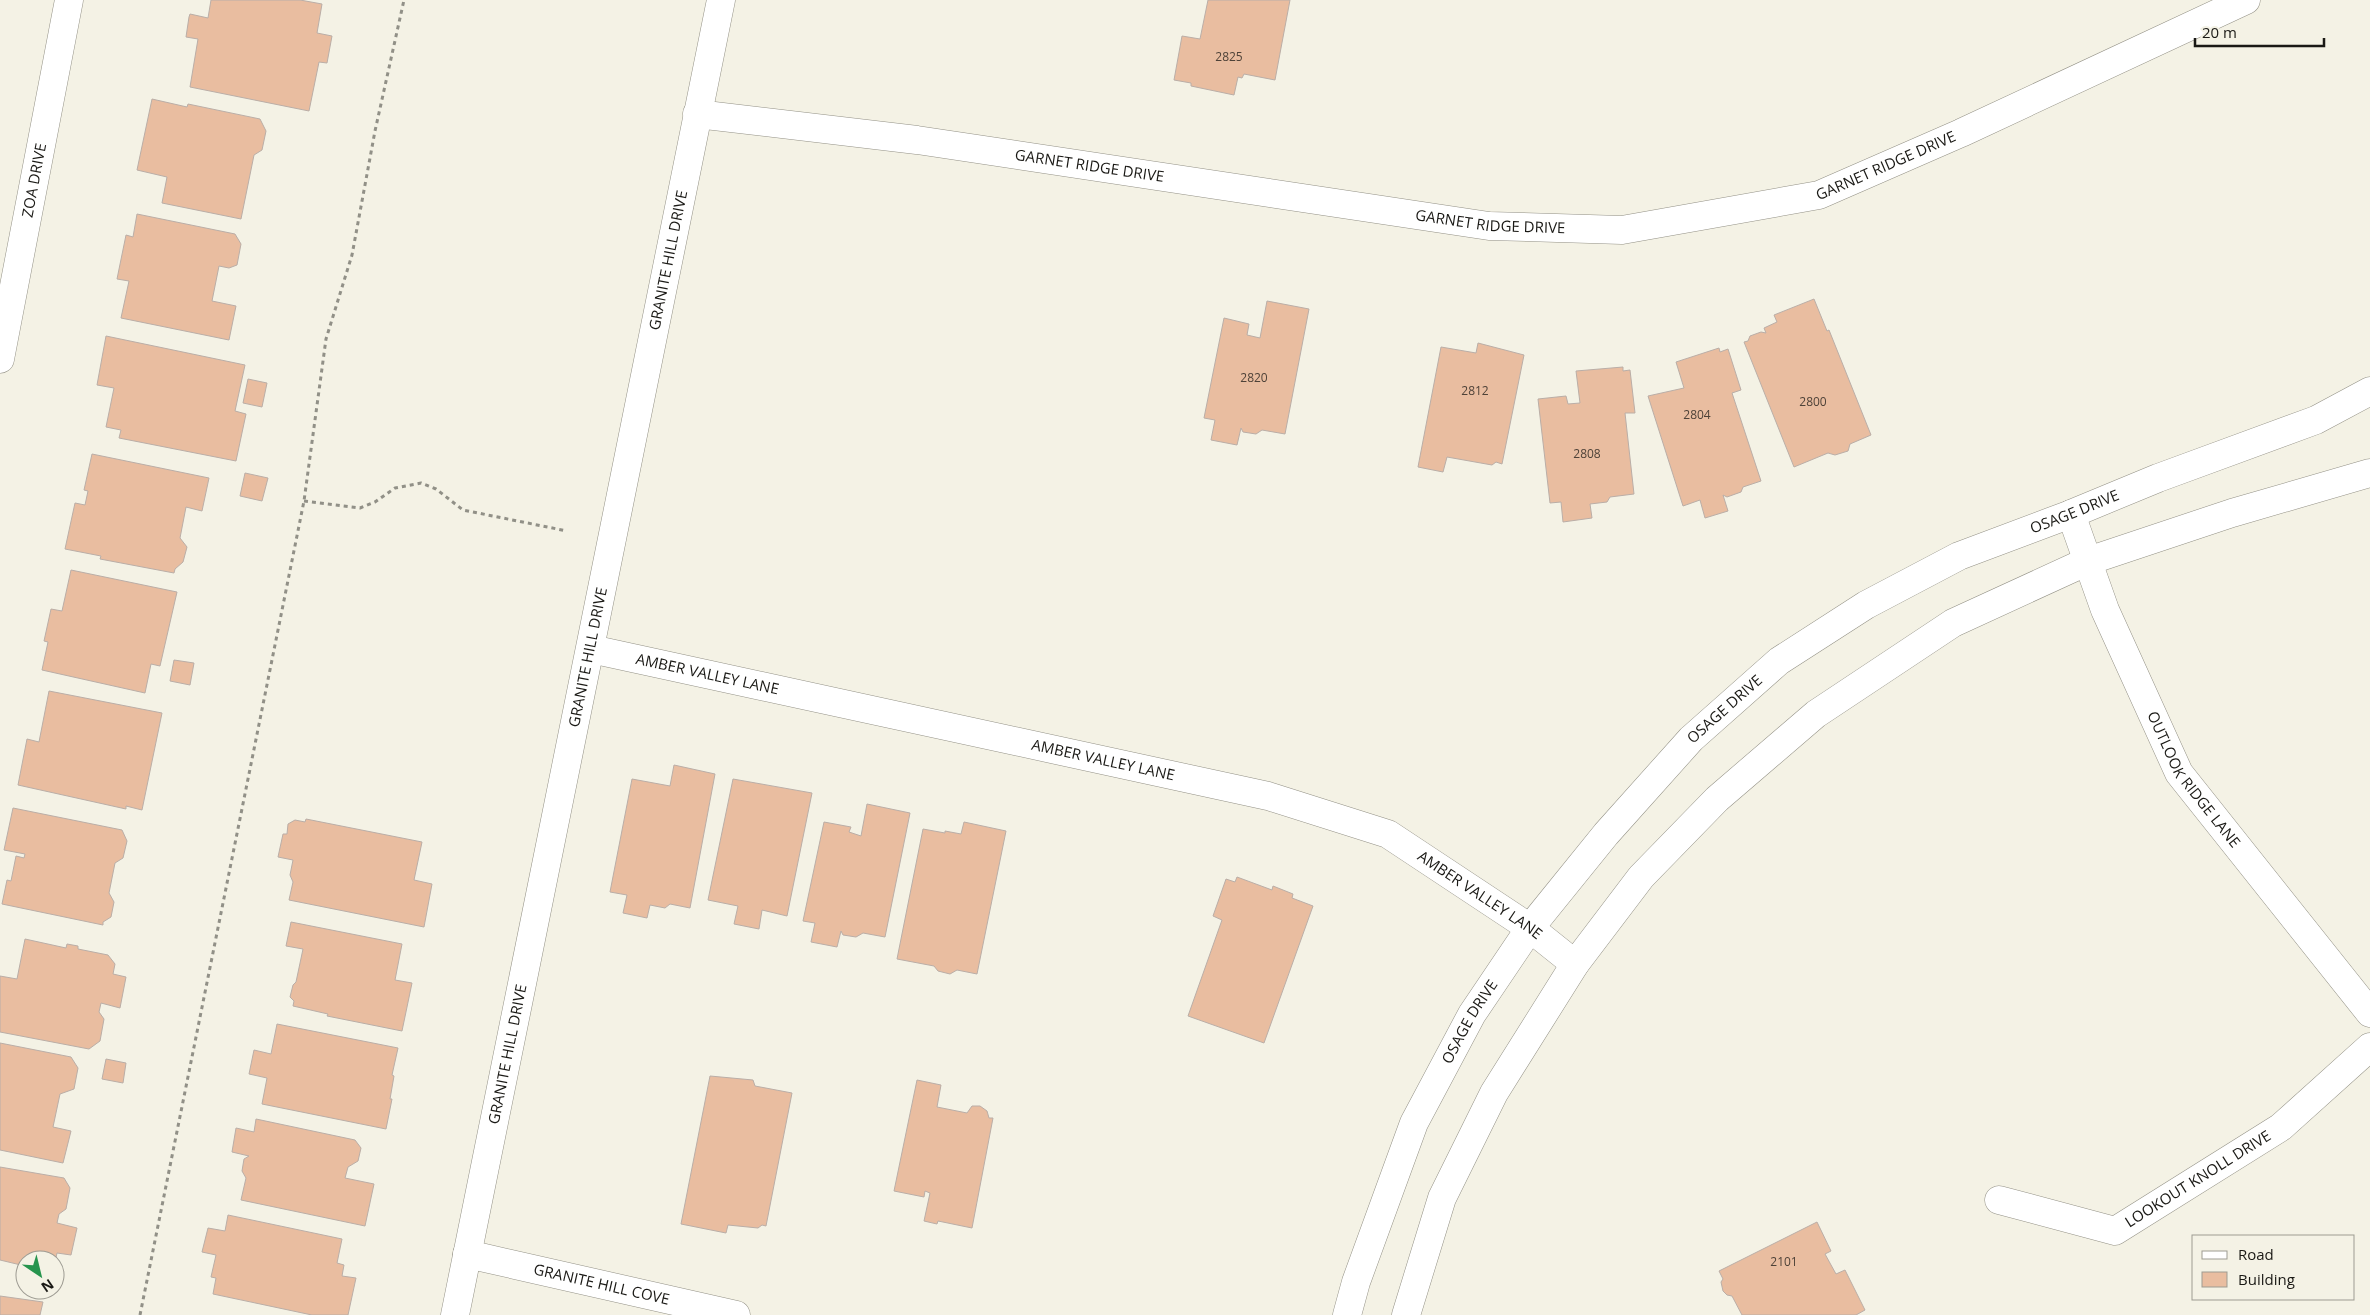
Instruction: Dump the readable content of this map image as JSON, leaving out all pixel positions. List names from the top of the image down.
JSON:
{
  "streets": {
    "street": [
      "GARNET RIDGE DRIVE",
      "ZOA DRIVE",
      "GRANITE HILL DRIVE",
      "OSAGE DRIVE",
      "AMBER VALLEY LANE",
      "OUTLOOK RIDGE LANE",
      "LOOKOUT KNOLL DRIVE",
      "GRANITE HILL COVE"
    ]
  },
  "crossings": [
    ["GARNET RIDGE DRIVE", "GRANITE HILL DRIVE"],
    ["GRANITE HILL DRIVE", "AMBER VALLEY LANE"],
    ["GRANITE HILL DRIVE", "GRANITE HILL COVE"],
    ["OSAGE DRIVE", "AMBER VALLEY LANE"],
    ["OSAGE DRIVE", "OUTLOOK RIDGE LANE"]
  ],
  "house_numbers": [
    "2825",
    "2820",
    "2812",
    "2800",
    "2804",
    "2808",
    "2101"
  ],
  "legend": ["Road", "Building"],
  "scale_bar": "20 m",
  "north": "bottom right"
}
